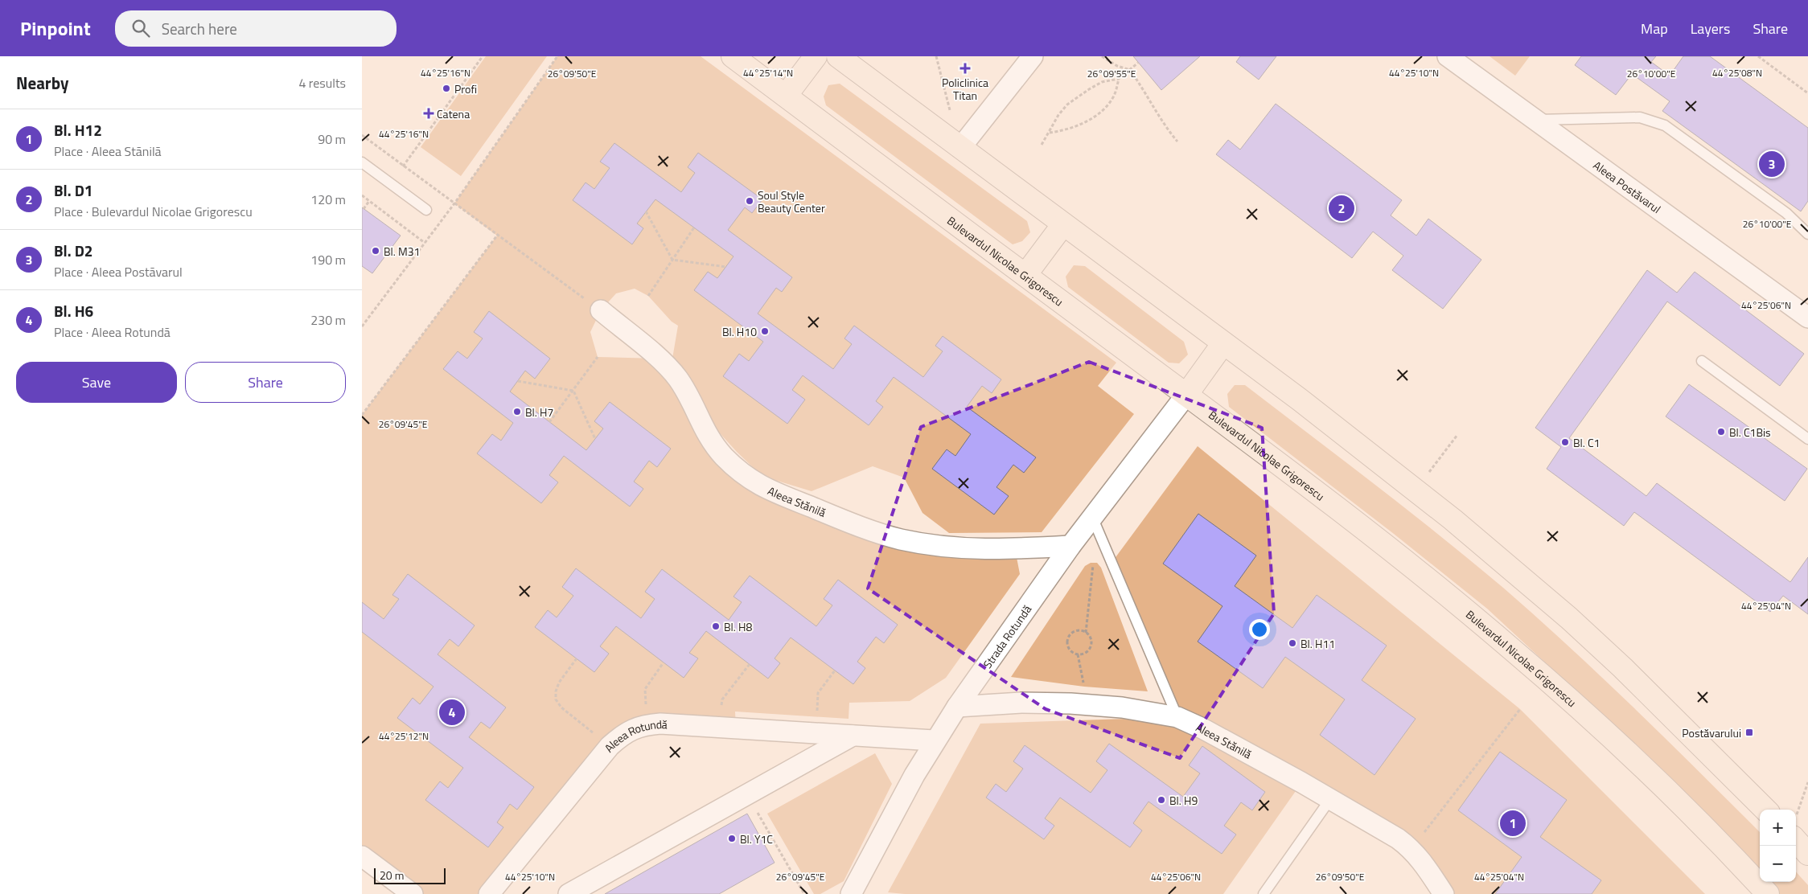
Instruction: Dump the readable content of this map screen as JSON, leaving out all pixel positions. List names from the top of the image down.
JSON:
{
  "streets": {
    "main road": ["Bulevardul Nicolae Grigorescu"],
    "street": [
      "Aleea Postăvarul",
      "Aleea Stănilă",
      "Strada Rotundă",
      "Aleea Rotundă"
    ]
  },
  "crossings": [
    ["Bulevardul Nicolae Grigorescu", "Strada Rotundă"],
    ["Aleea Stănilă", "Strada Rotundă"],
    ["Strada Rotundă", "Aleea Rotundă"]
  ],
  "places": {
    "health": ["Policlinica Titan", "Catena"],
    "other": [
      "Profi",
      "Soul Style Beauty Center",
      "Bl. M31",
      "Bl. H10",
      "Bl. H7",
      "Bl. C1Bis",
      "Bl. C1",
      "Bl. H8",
      "Bl. H11",
      "Bl. H9",
      "Bl. Y1C"
    ],
    "transit": ["Postăvarului"]
  },
  "scale_bar": "20 m",
  "page": {
    "header": "Pinpoint",
    "search": "Search here",
    "nav": ["Map", "Layers", "Share"],
    "heading": ["Nearby", "4 results"],
    "list": [
      {
        "mark": "1",
        "name": "Bl. H12",
        "note": "Place · Aleea Stănilă",
        "value": "90 m"
      },
      {
        "mark": "2",
        "name": "Bl. D1",
        "note": "Place · Bulevardul Nicolae Grigorescu",
        "value": "120 m"
      },
      {
        "mark": "3",
        "name": "Bl. D2",
        "note": "Place · Aleea Postăvarul",
        "value": "190 m"
      },
      {
        "mark": "4",
        "name": "Bl. H6",
        "note": "Place · Aleea Rotundă",
        "value": "230 m"
      }
    ],
    "pins": [
      "3",
      "2",
      "4",
      "1"
    ],
    "buttons": ["Save", "Share"],
    "map_buttons": ["+", "−"],
    "scale": "20 m"
  },
  "coordinates": [
    "44°25'16\"N",
    "44°25'14\"N",
    "44°25'10\"N",
    "44°25'08\"N",
    "26°09'50\"E",
    "26°09'55\"E",
    "26°10'00\"E",
    "44°25'06\"N",
    "26°09'45\"E",
    "44°25'04\"N",
    "44°25'12\"N"
  ]
}
